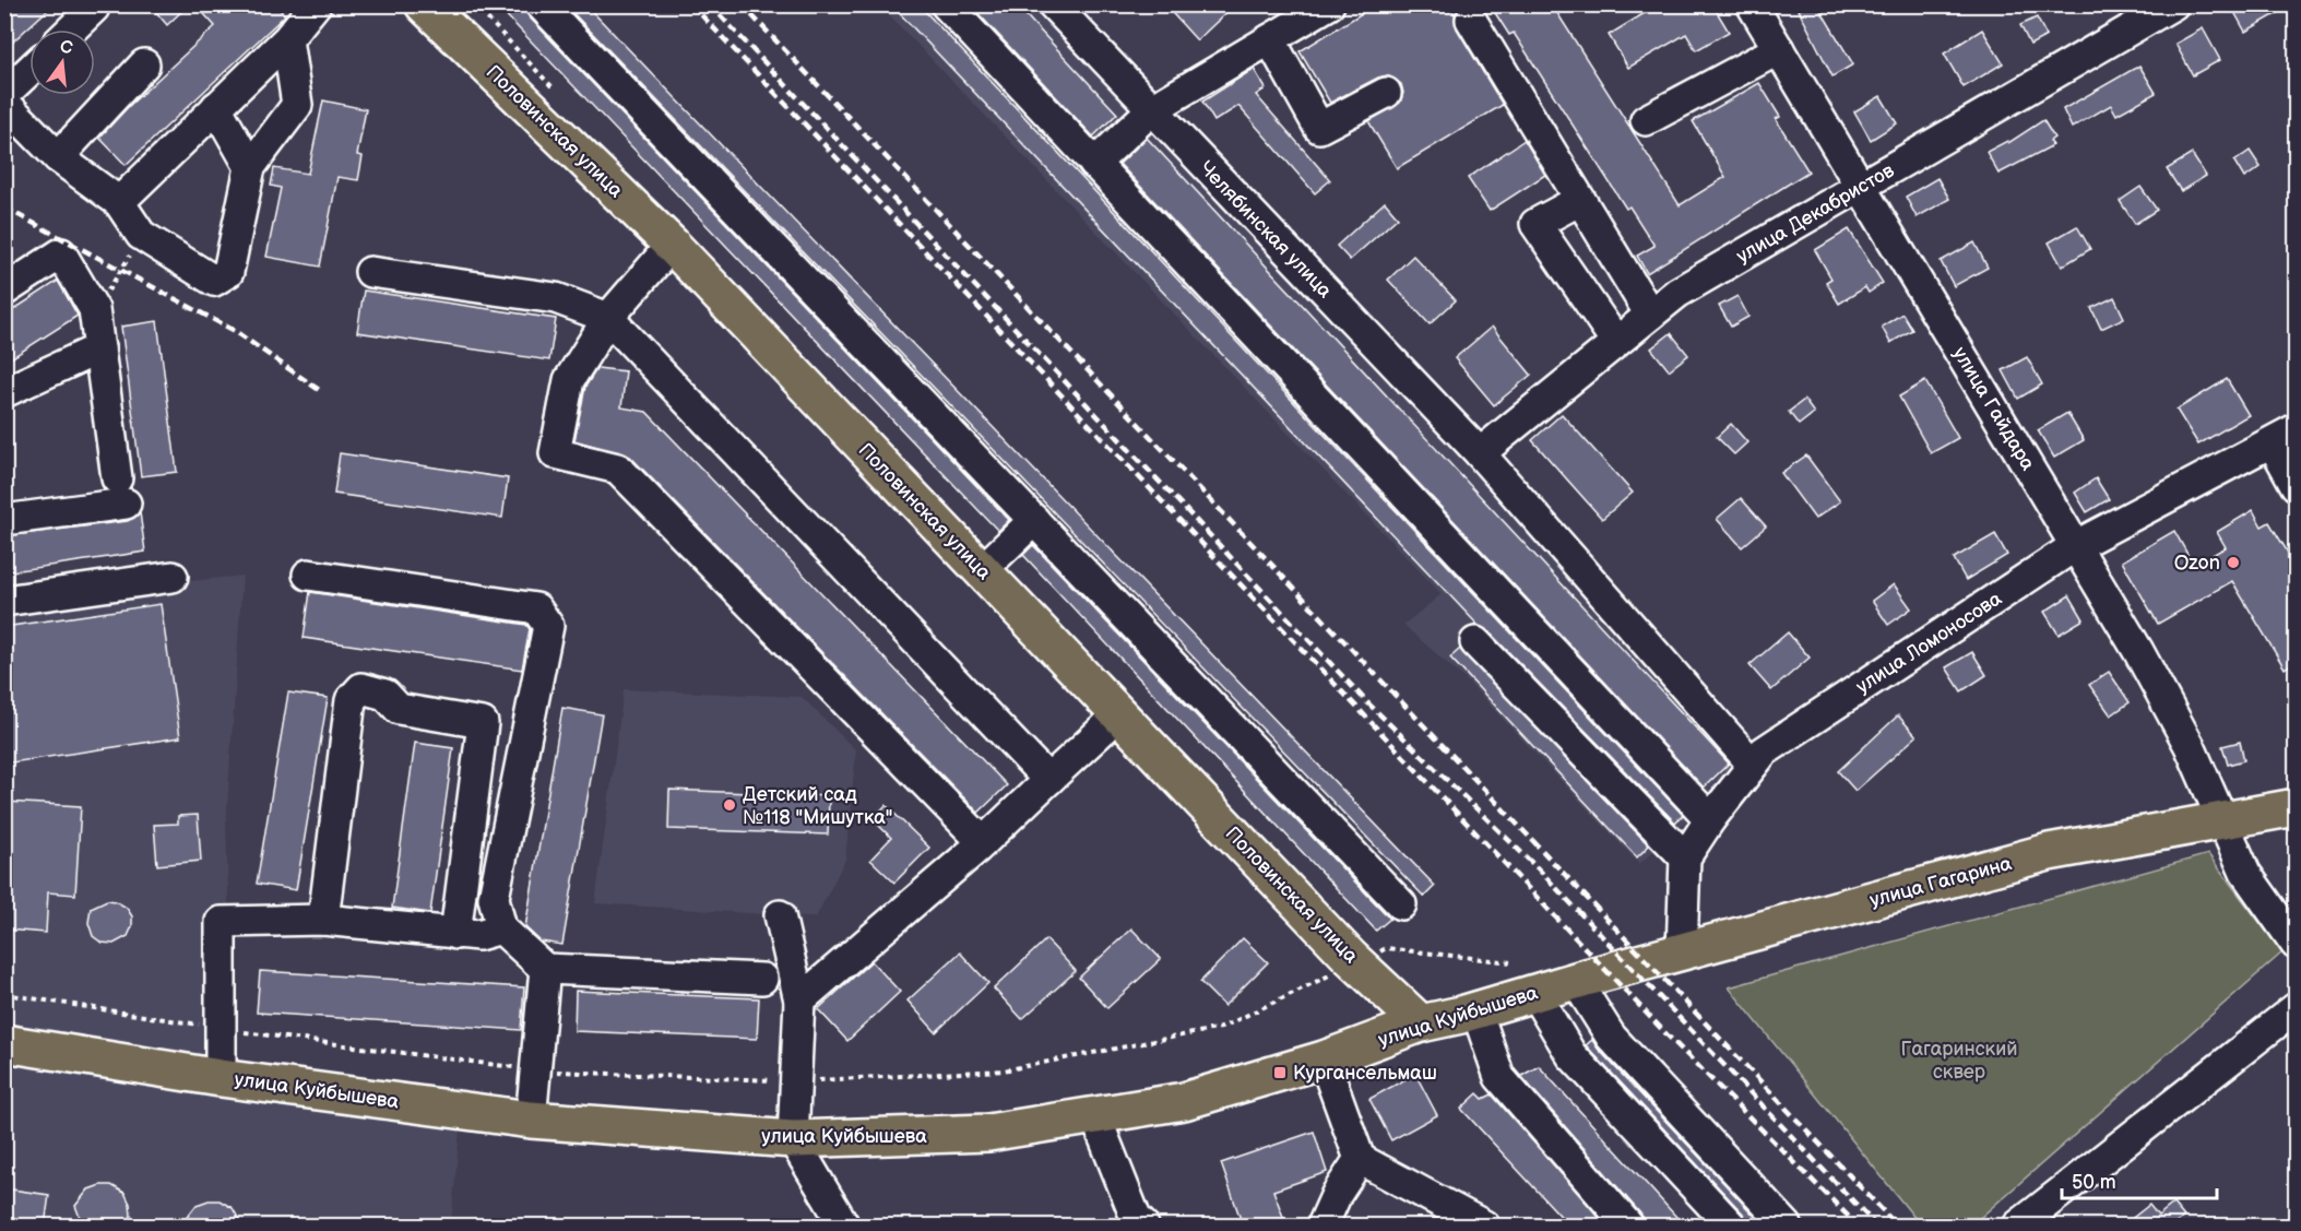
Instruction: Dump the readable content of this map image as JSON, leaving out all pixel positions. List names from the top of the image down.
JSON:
{
  "streets": {
    "main road": ["Половинская улица", "улица Гагарина", "улица Куйбышева"],
    "street": [
      "улица Декабристов",
      "Челябинская улица",
      "улица Гайдара",
      "улица Ломоносова"
    ]
  },
  "crossings": [
    ["Половинская улица", "улица Куйбышева"],
    ["улица Декабристов", "Челябинская улица"],
    ["улица Декабристов", "улица Гайдара"],
    ["Челябинская улица", "улица Ломоносова"],
    ["улица Гайдара", "улица Ломоносова"],
    ["улица Гайдара", "улица Гагарина"],
    ["улица Гагарина", "улица Куйбышева"]
  ],
  "parks": ["Гагаринский сквер"],
  "places": {
    "other": ["Ozon", "Детский сад №118 \"Мишутка\""],
    "transit": ["Кургансельмаш"]
  },
  "scale_bar": "50 m",
  "north": "top"
}
